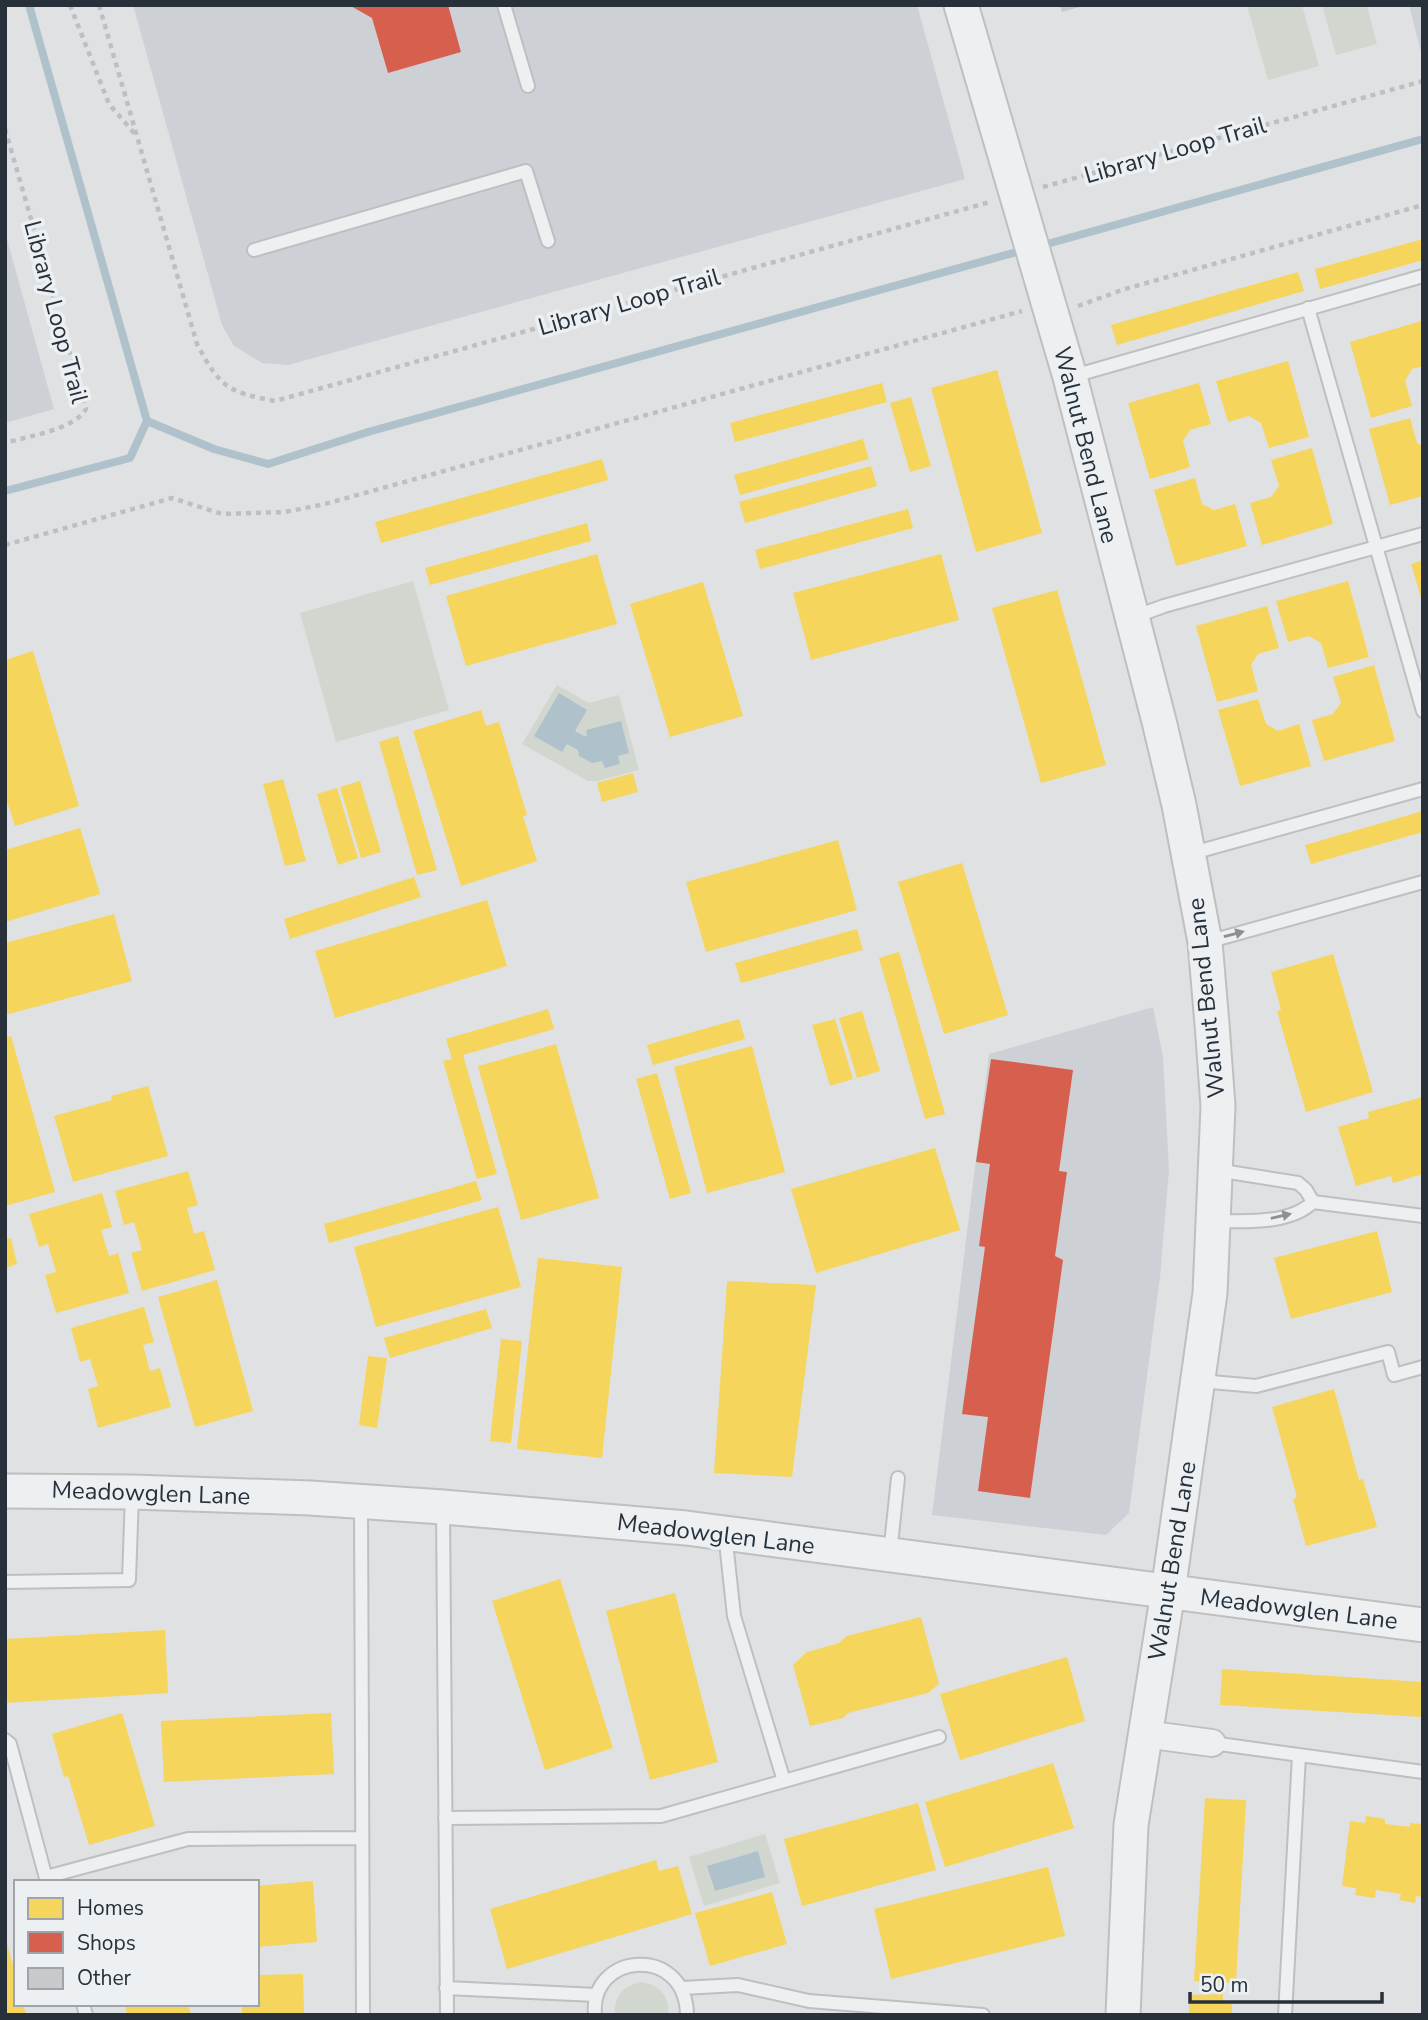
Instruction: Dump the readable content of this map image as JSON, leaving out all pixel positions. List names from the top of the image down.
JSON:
{
  "streets": {
    "street": ["Walnut Bend Lane", "Meadowglen Lane"],
    "path": ["Library Loop Trail"]
  },
  "crossings": [
    ["Library Loop Trail", "Walnut Bend Lane"],
    ["Walnut Bend Lane", "Meadowglen Lane"]
  ],
  "legend": ["Homes", "Shops", "Other"],
  "scale_bar": "50 m"
}
